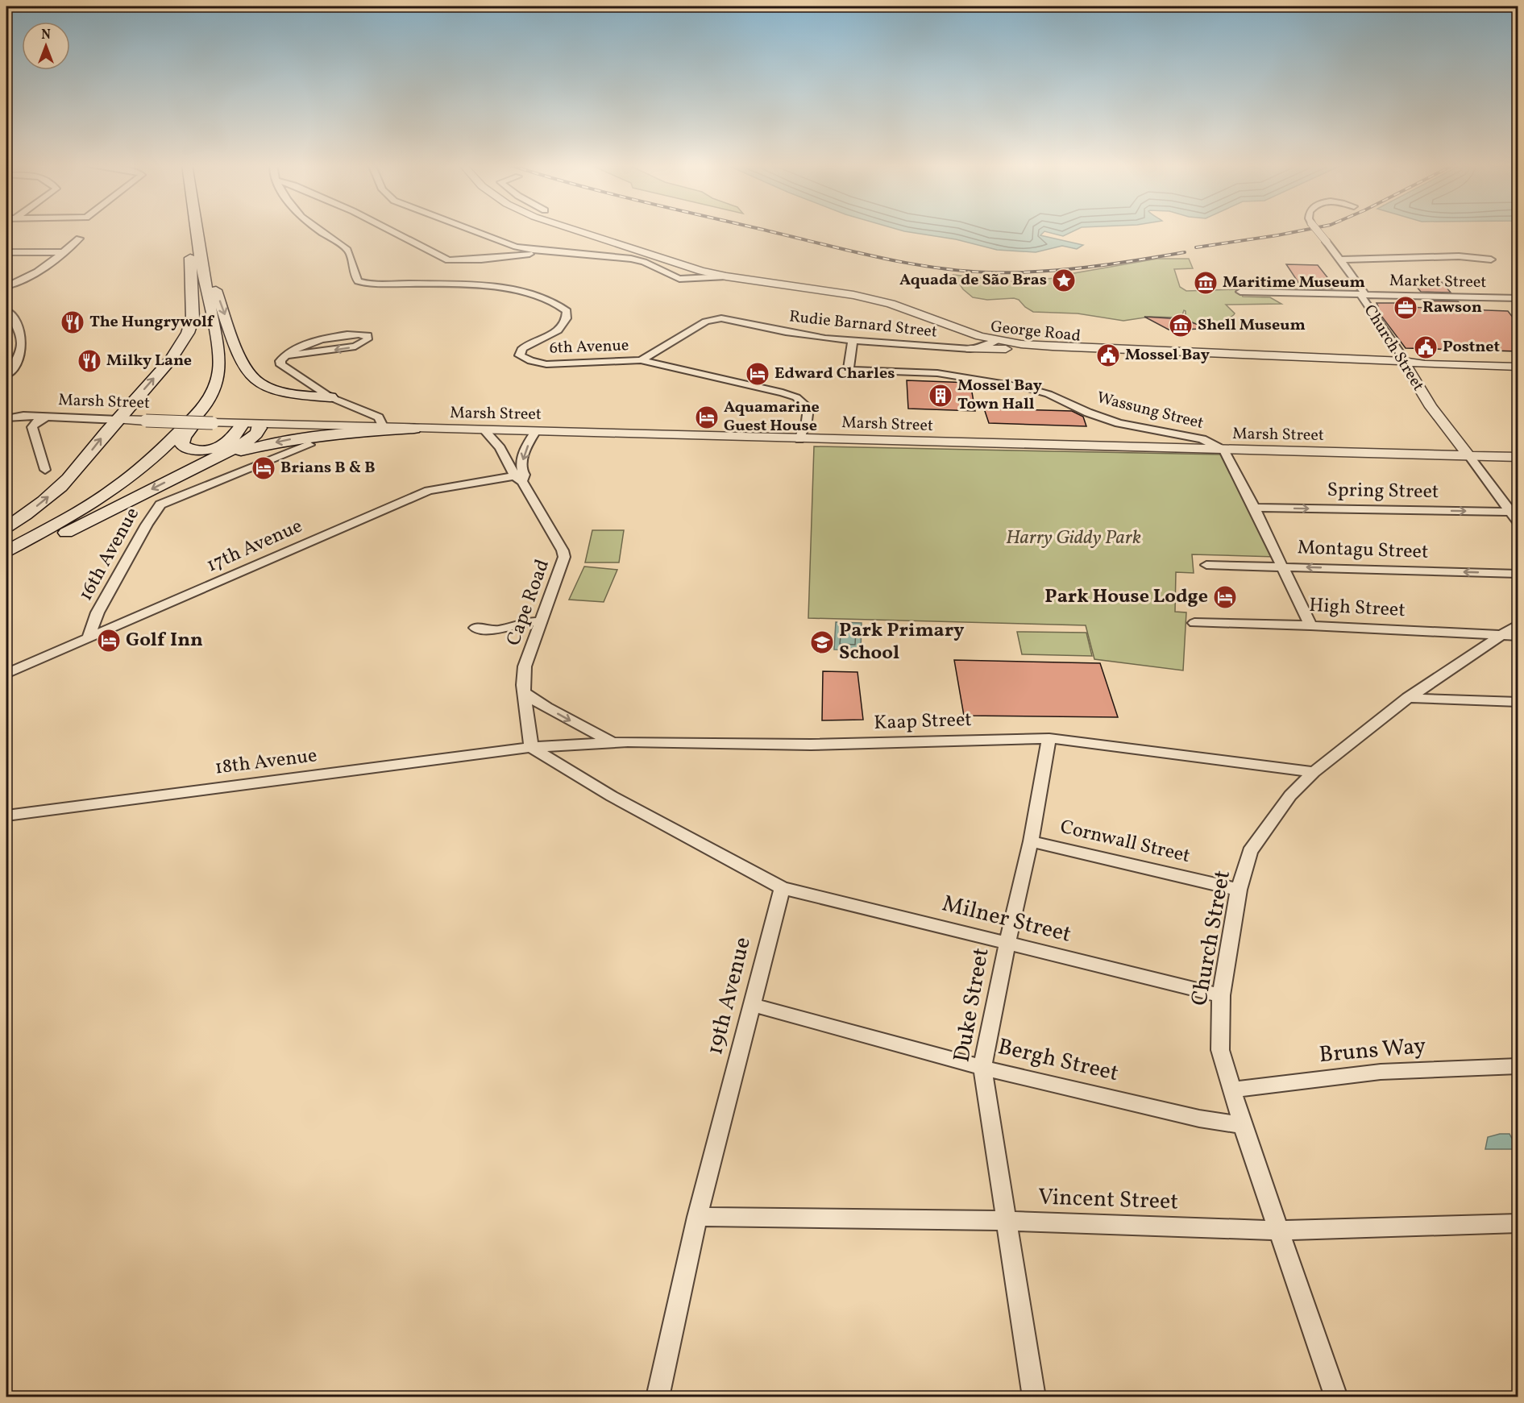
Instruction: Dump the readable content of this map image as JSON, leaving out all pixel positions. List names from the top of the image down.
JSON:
{
  "streets": {
    "street": [
      "Market Street",
      "Rudie Barnard Street",
      "George Road",
      "6th Avenue",
      "Church Street",
      "Marsh Street",
      "Wassung Street",
      "Spring Street",
      "17th Avenue",
      "Montagu Street",
      "16th Avenue",
      "Cape Road",
      "High Street",
      "Kaap Street",
      "18th Avenue",
      "Cornwall Street",
      "Milner Street",
      "19th Avenue",
      "Duke Street",
      "Bruns Way",
      "Bergh Street",
      "Vincent Street"
    ]
  },
  "crossings": [
    ["Market Street", "Church Street"],
    ["Rudie Barnard Street", "George Road"],
    ["Rudie Barnard Street", "6th Avenue"],
    ["Rudie Barnard Street", "Wassung Street"],
    ["George Road", "Church Street"],
    ["6th Avenue", "Marsh Street"],
    ["Church Street", "Marsh Street"],
    ["Church Street", "Spring Street"],
    ["Church Street", "High Street"],
    ["Church Street", "Kaap Street"],
    ["Church Street", "Cornwall Street"],
    ["Church Street", "Milner Street"],
    ["Church Street", "Bruns Way"],
    ["Church Street", "Bergh Street"],
    ["Church Street", "Vincent Street"],
    ["Marsh Street", "Wassung Street"],
    ["Marsh Street", "Cape Road"],
    ["17th Avenue", "16th Avenue"],
    ["17th Avenue", "Cape Road"],
    ["Cape Road", "Kaap Street"],
    ["Cape Road", "18th Avenue"],
    ["Kaap Street", "18th Avenue"],
    ["Kaap Street", "Duke Street"],
    ["Cornwall Street", "Duke Street"],
    ["Milner Street", "19th Avenue"],
    ["Milner Street", "Duke Street"],
    ["19th Avenue", "Bergh Street"],
    ["19th Avenue", "Vincent Street"],
    ["Duke Street", "Bergh Street"],
    ["Duke Street", "Vincent Street"]
  ],
  "one_way": ["Spring Street", "Montagu Street"],
  "parks": ["Harry Giddy Park"],
  "places": {
    "place": ["Aquada de São Bras"],
    "museum": ["Maritime Museum", "Shell Museum"],
    "office": ["Rawson"],
    "restaurant": ["The Hungrywolf", "Milky Lane"],
    "public building": ["Postnet", "Mossel Bay"],
    "hotel": [
      "Edward Charles",
      "Aquamarine Guest House",
      "Brians B & B",
      "Park House Lodge",
      "Golf Inn"
    ],
    "building": ["Mossel Bay Town Hall"],
    "school or university": ["Park Primary School"]
  },
  "north": "top"
}
